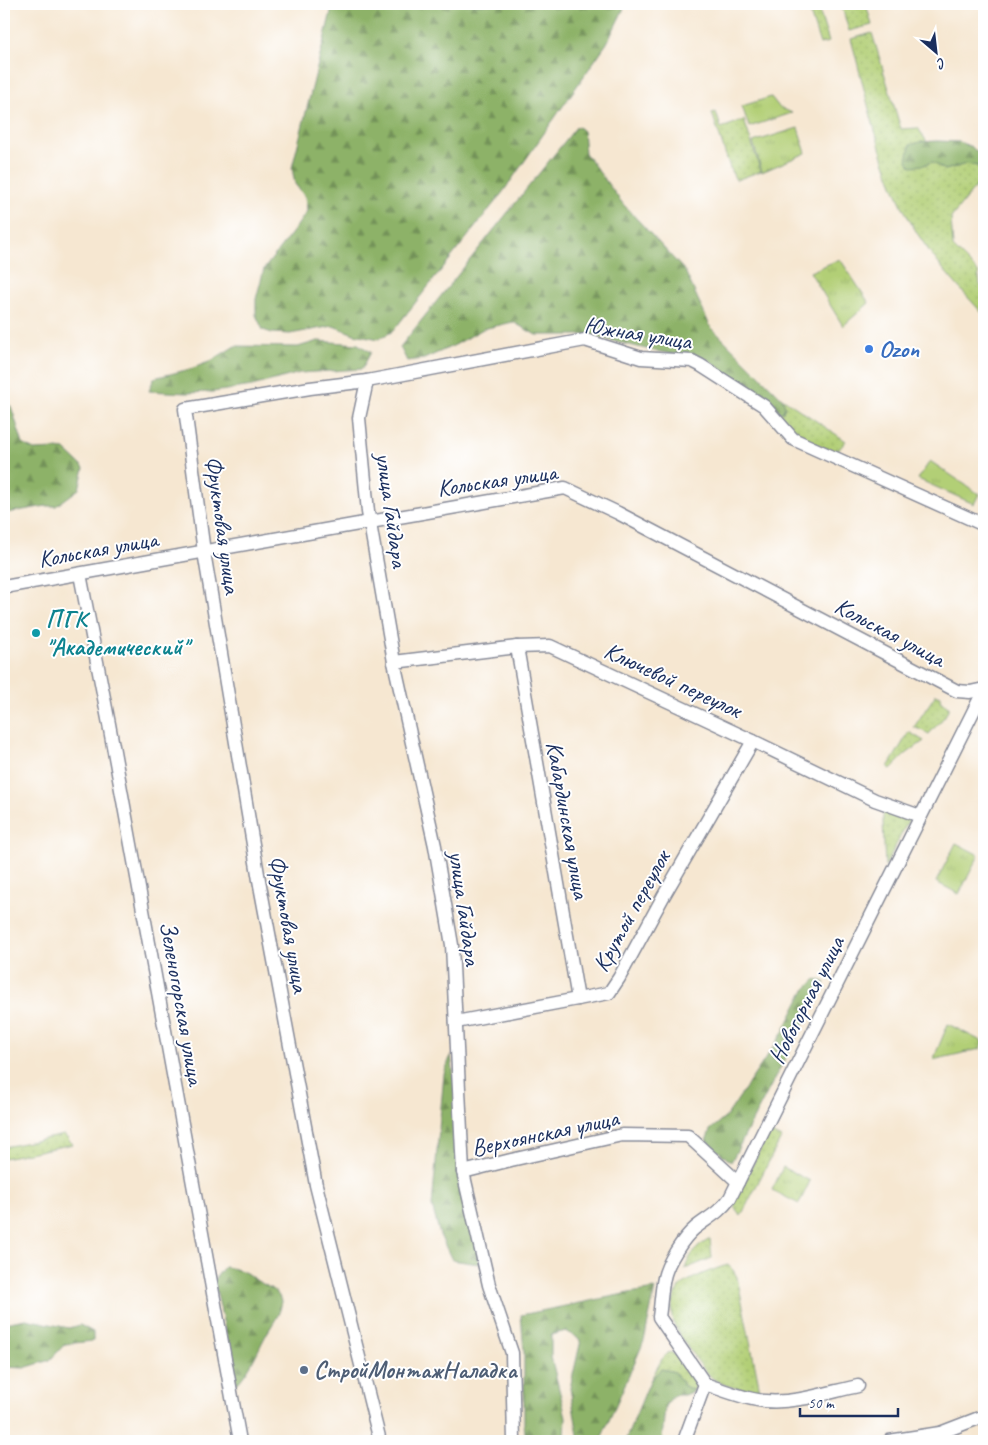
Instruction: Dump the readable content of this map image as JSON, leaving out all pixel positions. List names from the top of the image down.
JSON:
{
  "streets": {
    "street": [
      "Южная улица",
      "Кольская улица",
      "улица Гайдара",
      "Фруктовая улица",
      "Ключевой переулок",
      "Кабардинская улица",
      "Крутой переулок",
      "Новогорная улица",
      "Зеленогорская улица",
      "Верхоянская улица"
    ]
  },
  "crossings": [
    ["Южная улица", "улица Гайдара"],
    ["Южная улица", "Фруктовая улица"],
    ["Кольская улица", "улица Гайдара"],
    ["Кольская улица", "Фруктовая улица"],
    ["Кольская улица", "Новогорная улица"],
    ["Кольская улица", "Зеленогорская улица"],
    ["улица Гайдара", "Ключевой переулок"],
    ["улица Гайдара", "Крутой переулок"],
    ["улица Гайдара", "Верхоянская улица"],
    ["Ключевой переулок", "Кабардинская улица"],
    ["Ключевой переулок", "Крутой переулок"],
    ["Ключевой переулок", "Новогорная улица"],
    ["Кабардинская улица", "Крутой переулок"],
    ["Новогорная улица", "Верхоянская улица"]
  ],
  "places": ["Ozon", "ПГК \"Академический\"", "СтройМонтажНаладка"],
  "scale_bar": "50 m",
  "north": "bottom right"
}
